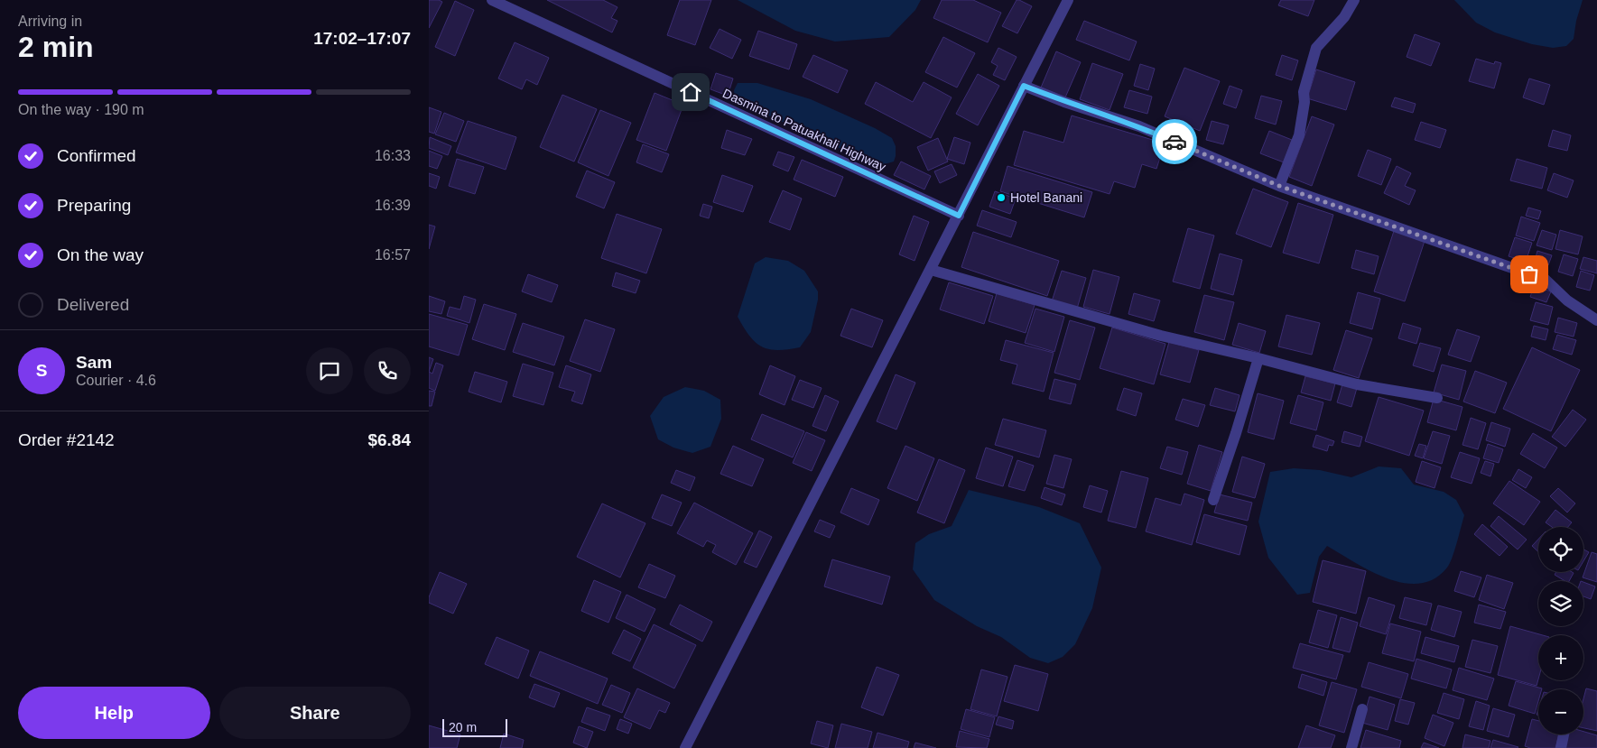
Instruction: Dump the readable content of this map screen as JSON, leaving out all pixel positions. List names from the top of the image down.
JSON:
{
  "streets": {
    "street": ["Dasmina to Patuakhali Highway"]
  },
  "places": ["Hotel Banani"],
  "scale_bar": "20 m",
  "page": {
    "heading": ["2 min", "Arriving in", "17:02–17:07"],
    "panel": [
      "Sam",
      "Courier · 4.6",
      "Order #2142",
      "$6.84"
    ],
    "bar": "On the way · 190 m",
    "list": [
      ["Confirmed", "16:33"],
      ["Preparing", "16:39"],
      ["On the way", "16:57"],
      "Delivered"
    ],
    "round": "S",
    "map_buttons": ["+", "−"],
    "buttons": ["Help", "Share"],
    "scale": "20 m"
  }
}
